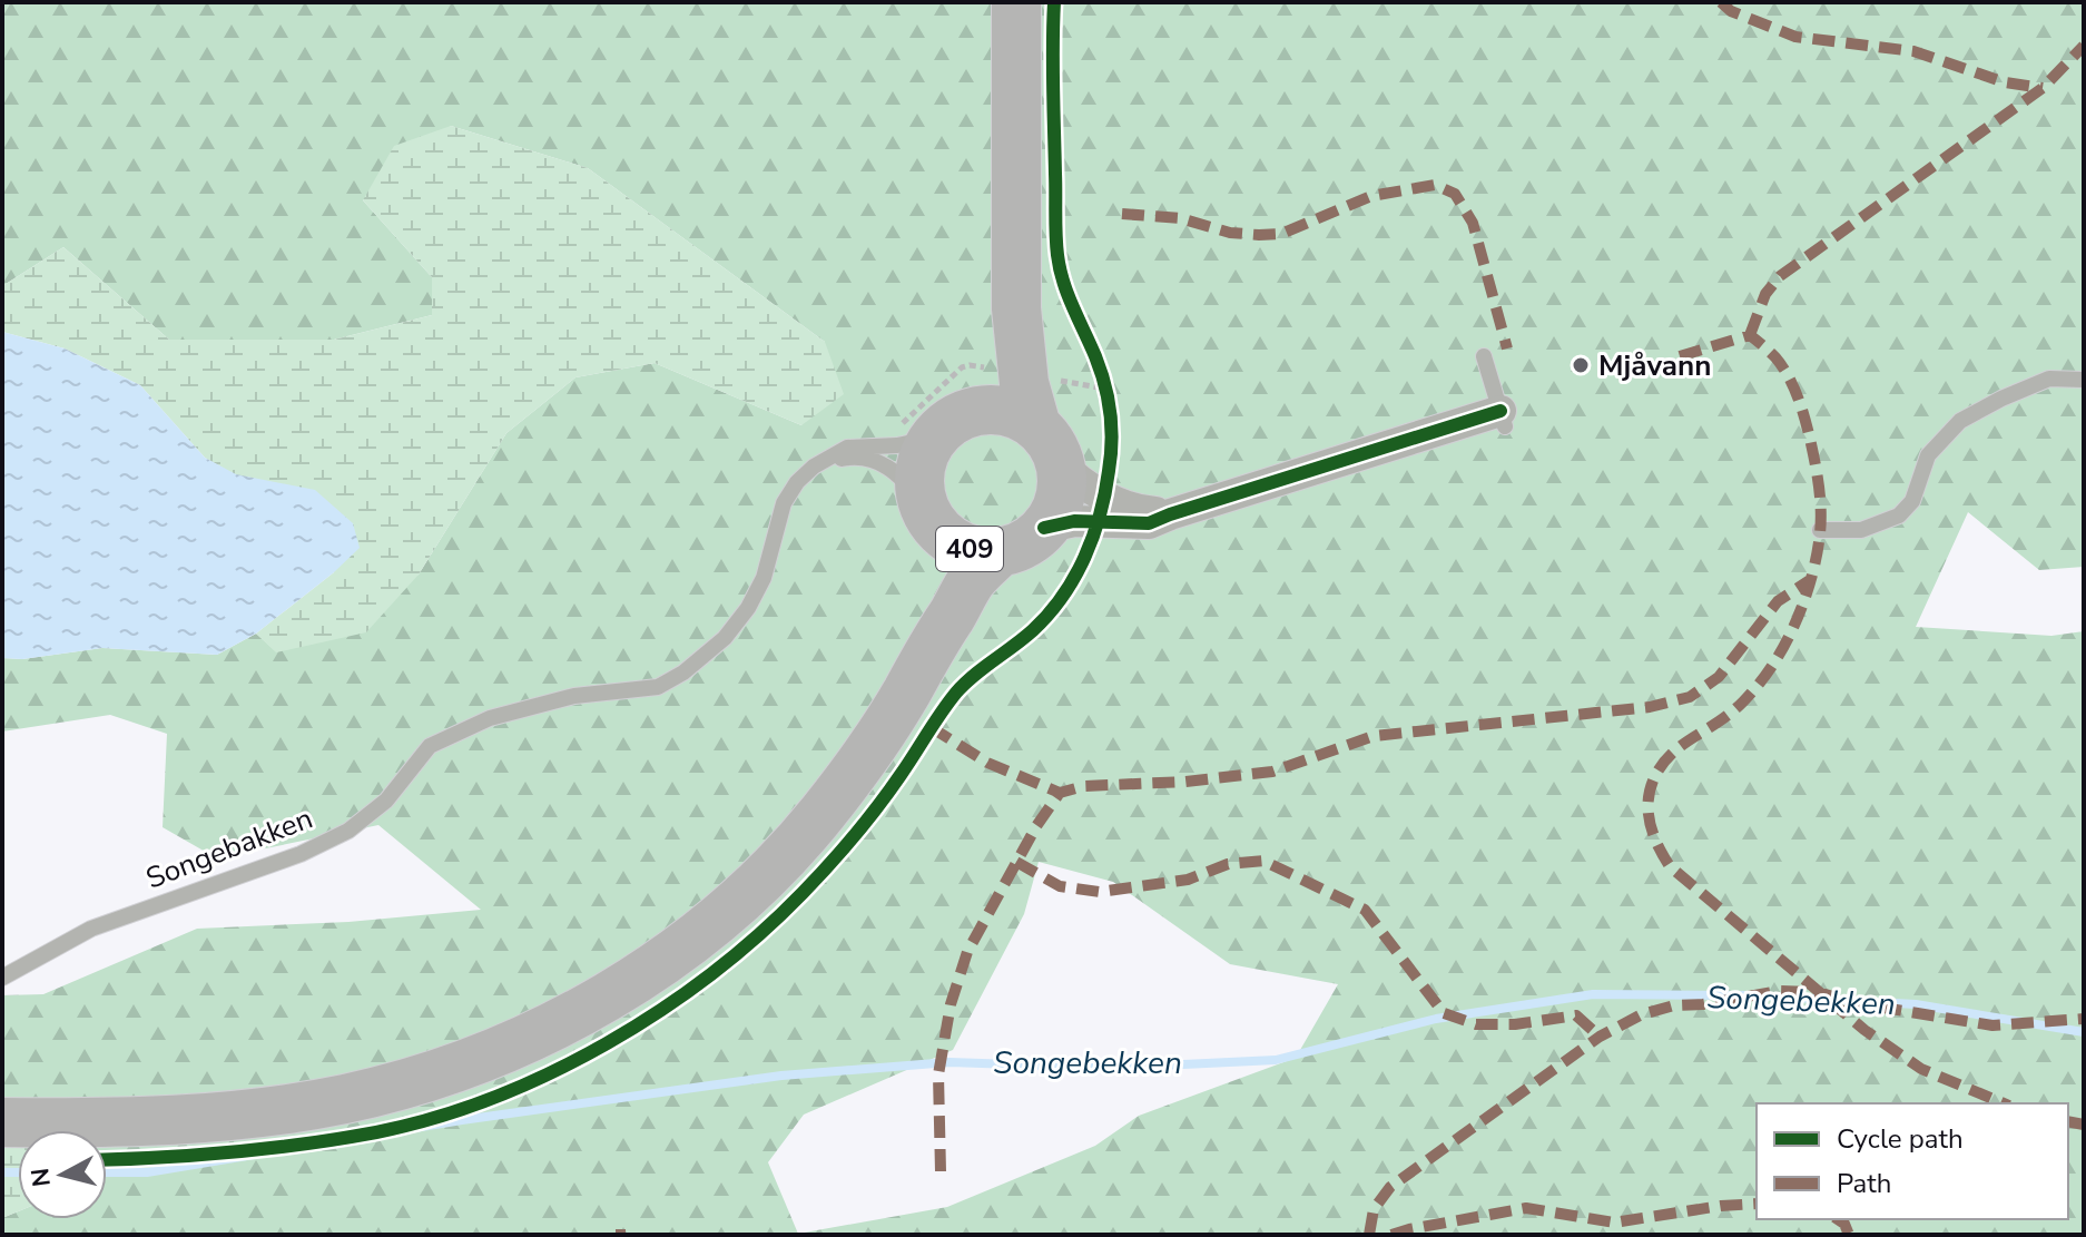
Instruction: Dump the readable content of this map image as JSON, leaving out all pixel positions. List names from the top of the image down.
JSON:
{
  "streets": {
    "main road": ["409"],
    "lane": ["Songebakken"]
  },
  "water": ["Songebekken"],
  "places": ["Mjåvann"],
  "legend": ["Cycle path", "Path"],
  "north": "left"
}
